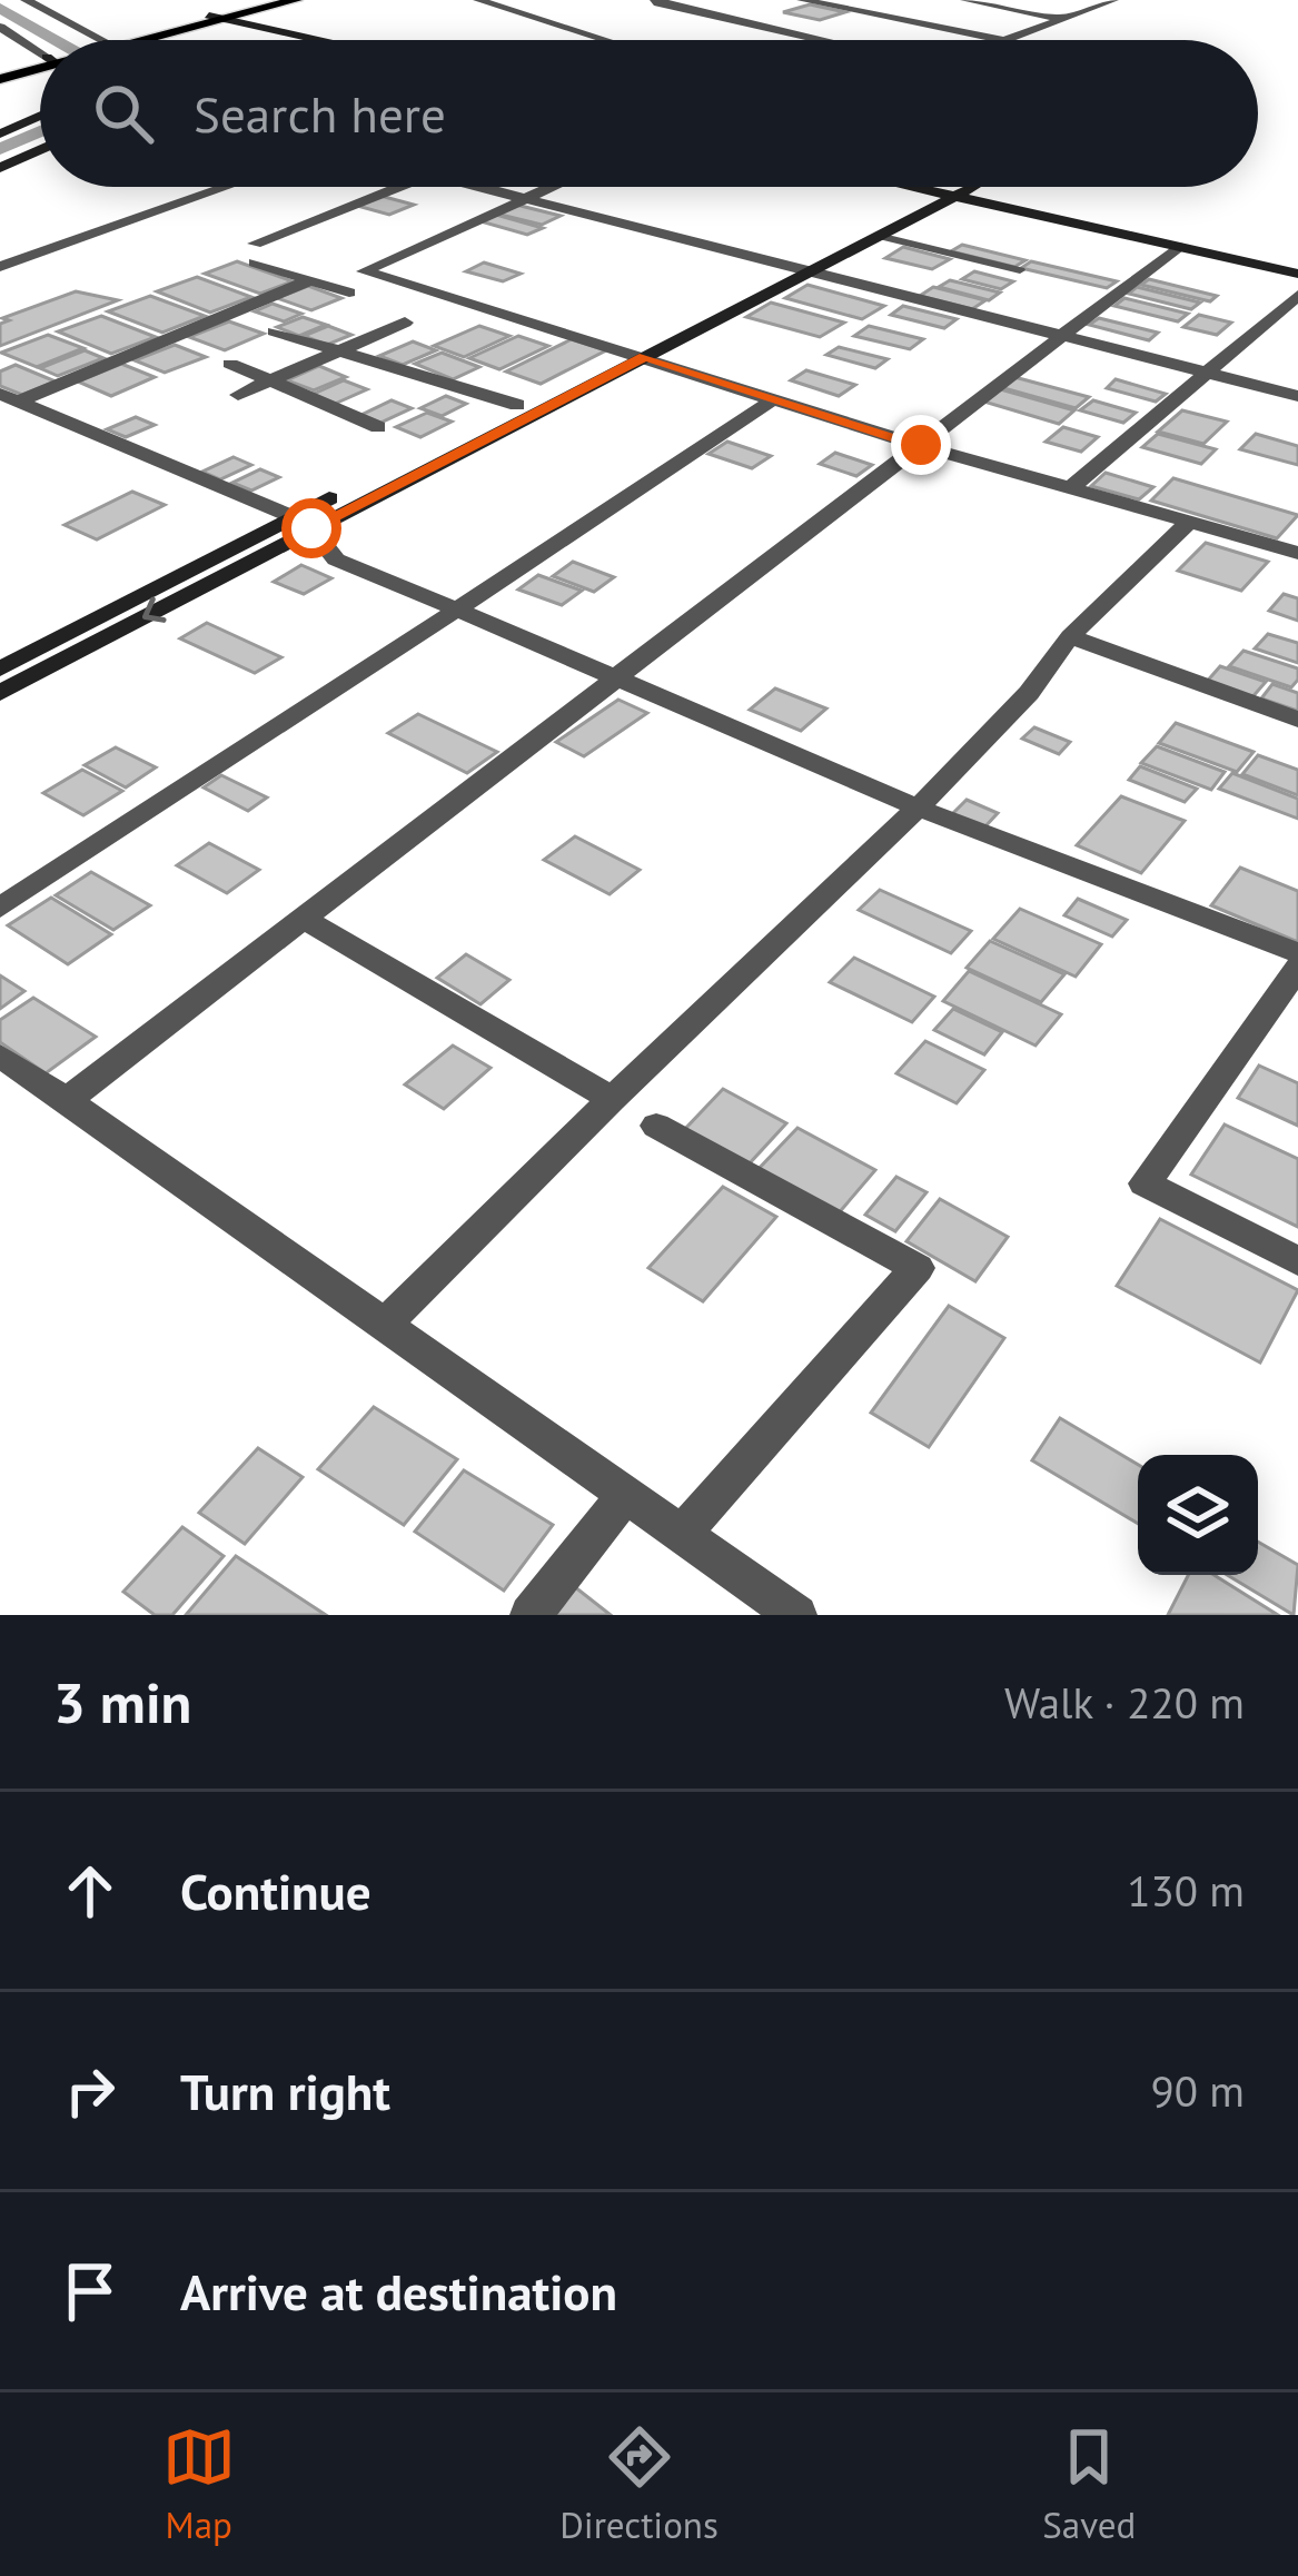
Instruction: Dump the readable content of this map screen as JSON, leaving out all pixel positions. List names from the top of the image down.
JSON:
{
  "page": {
    "search": "Search here",
    "heading": ["3 min", "Walk · 220 m"],
    "list": [
      ["Continue", "130 m"],
      ["Turn right", "90 m"],
      "Arrive at destination"
    ],
    "nav": ["Map", "Directions", "Saved"]
  }
}
